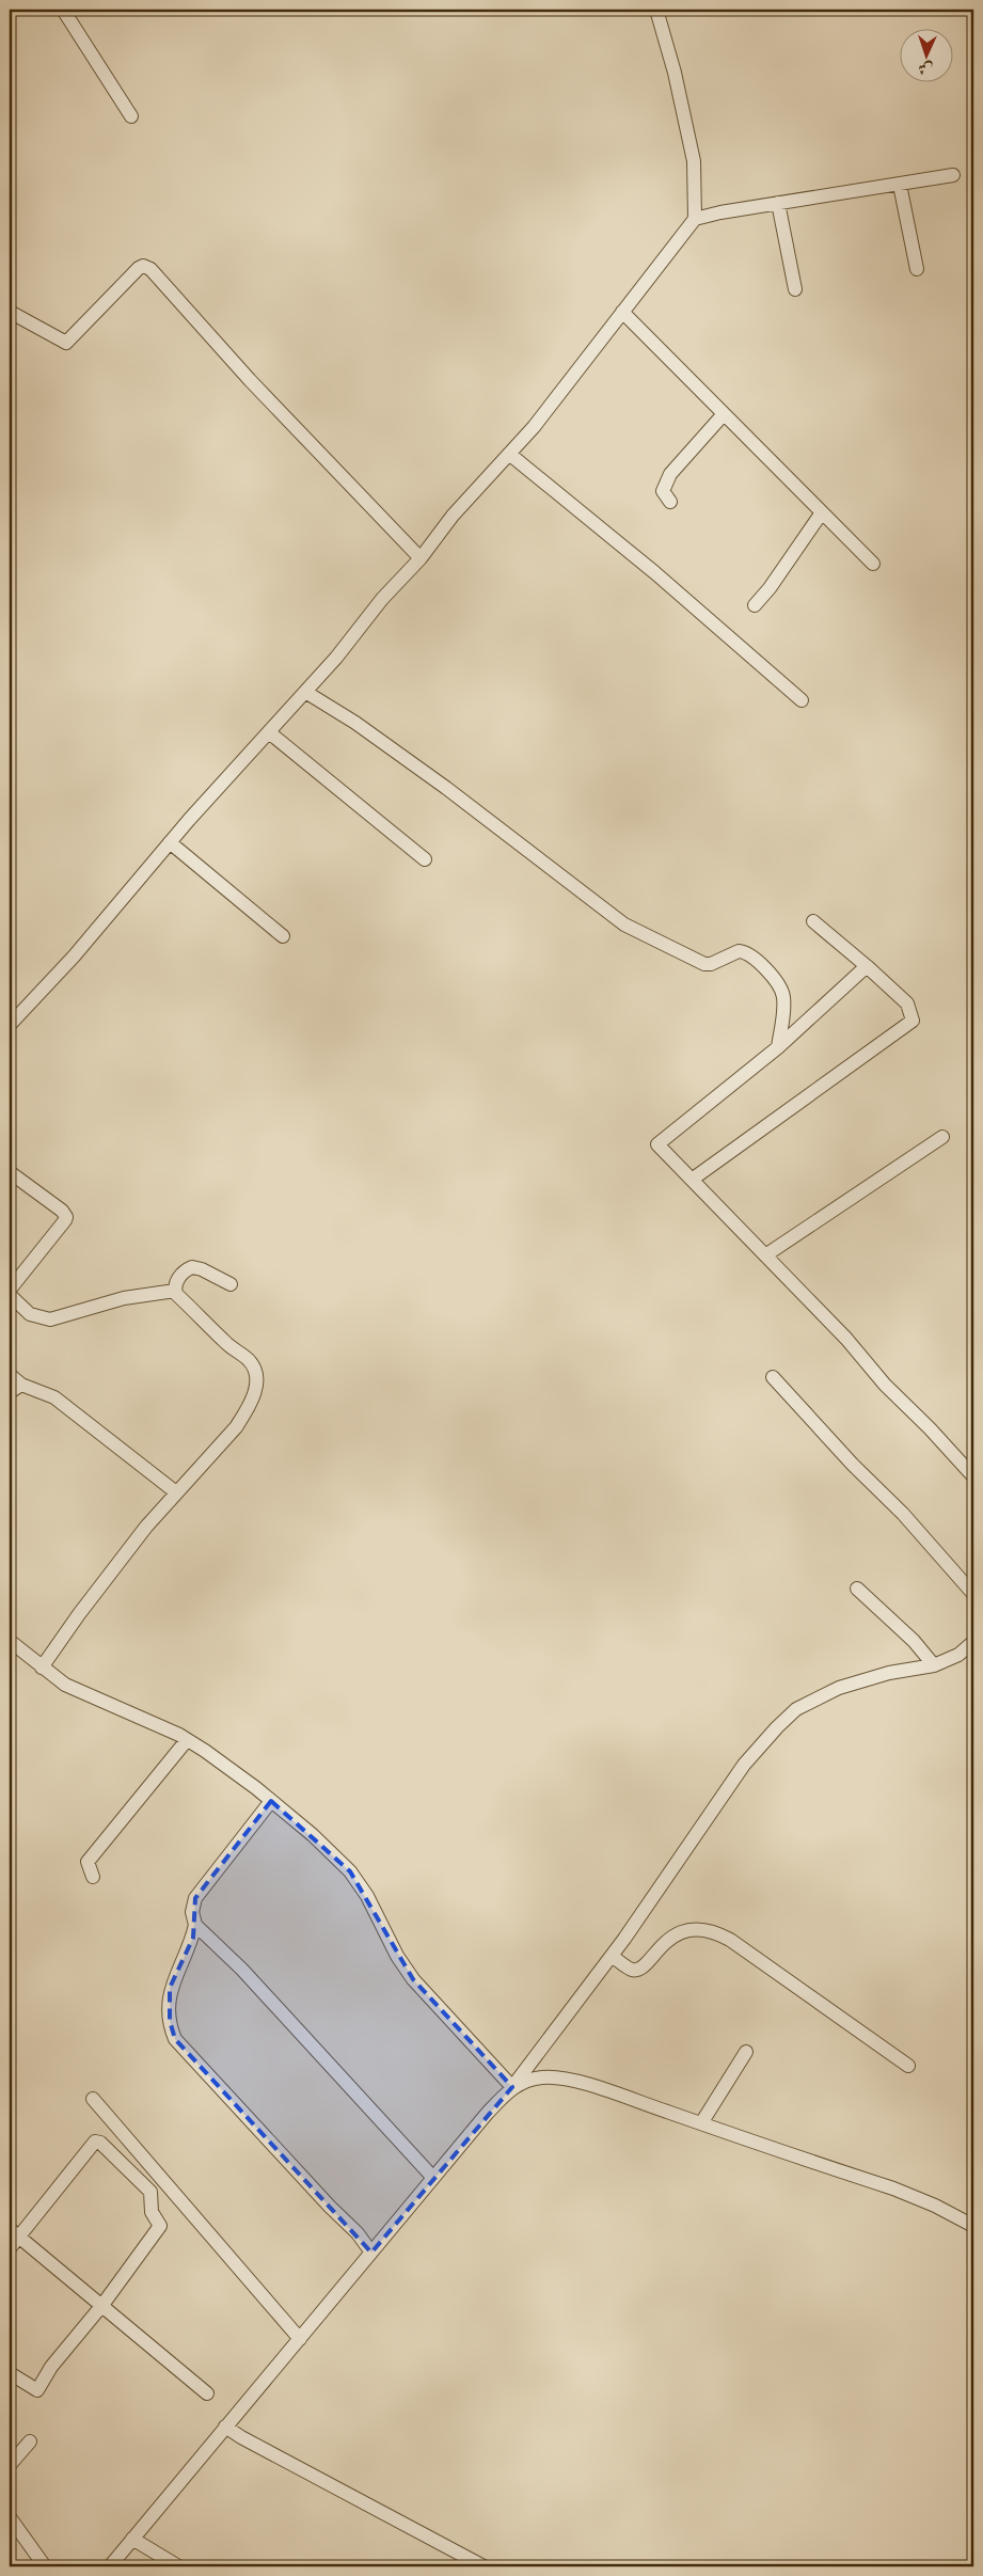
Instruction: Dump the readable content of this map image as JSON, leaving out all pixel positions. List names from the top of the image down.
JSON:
{
  "north": "bottom"
}
